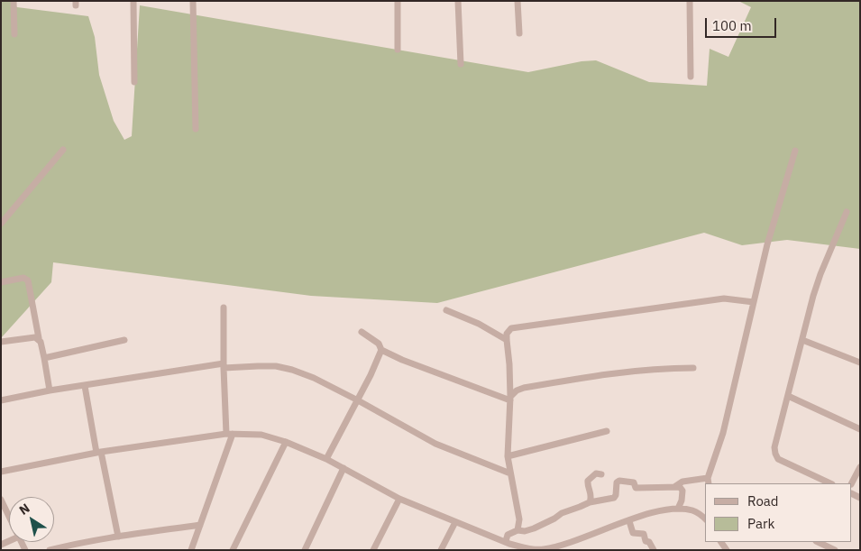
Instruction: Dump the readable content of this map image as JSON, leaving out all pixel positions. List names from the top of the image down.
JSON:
{
  "legend": ["Road", "Park"],
  "scale_bar": "100 m",
  "north": "top left"
}
